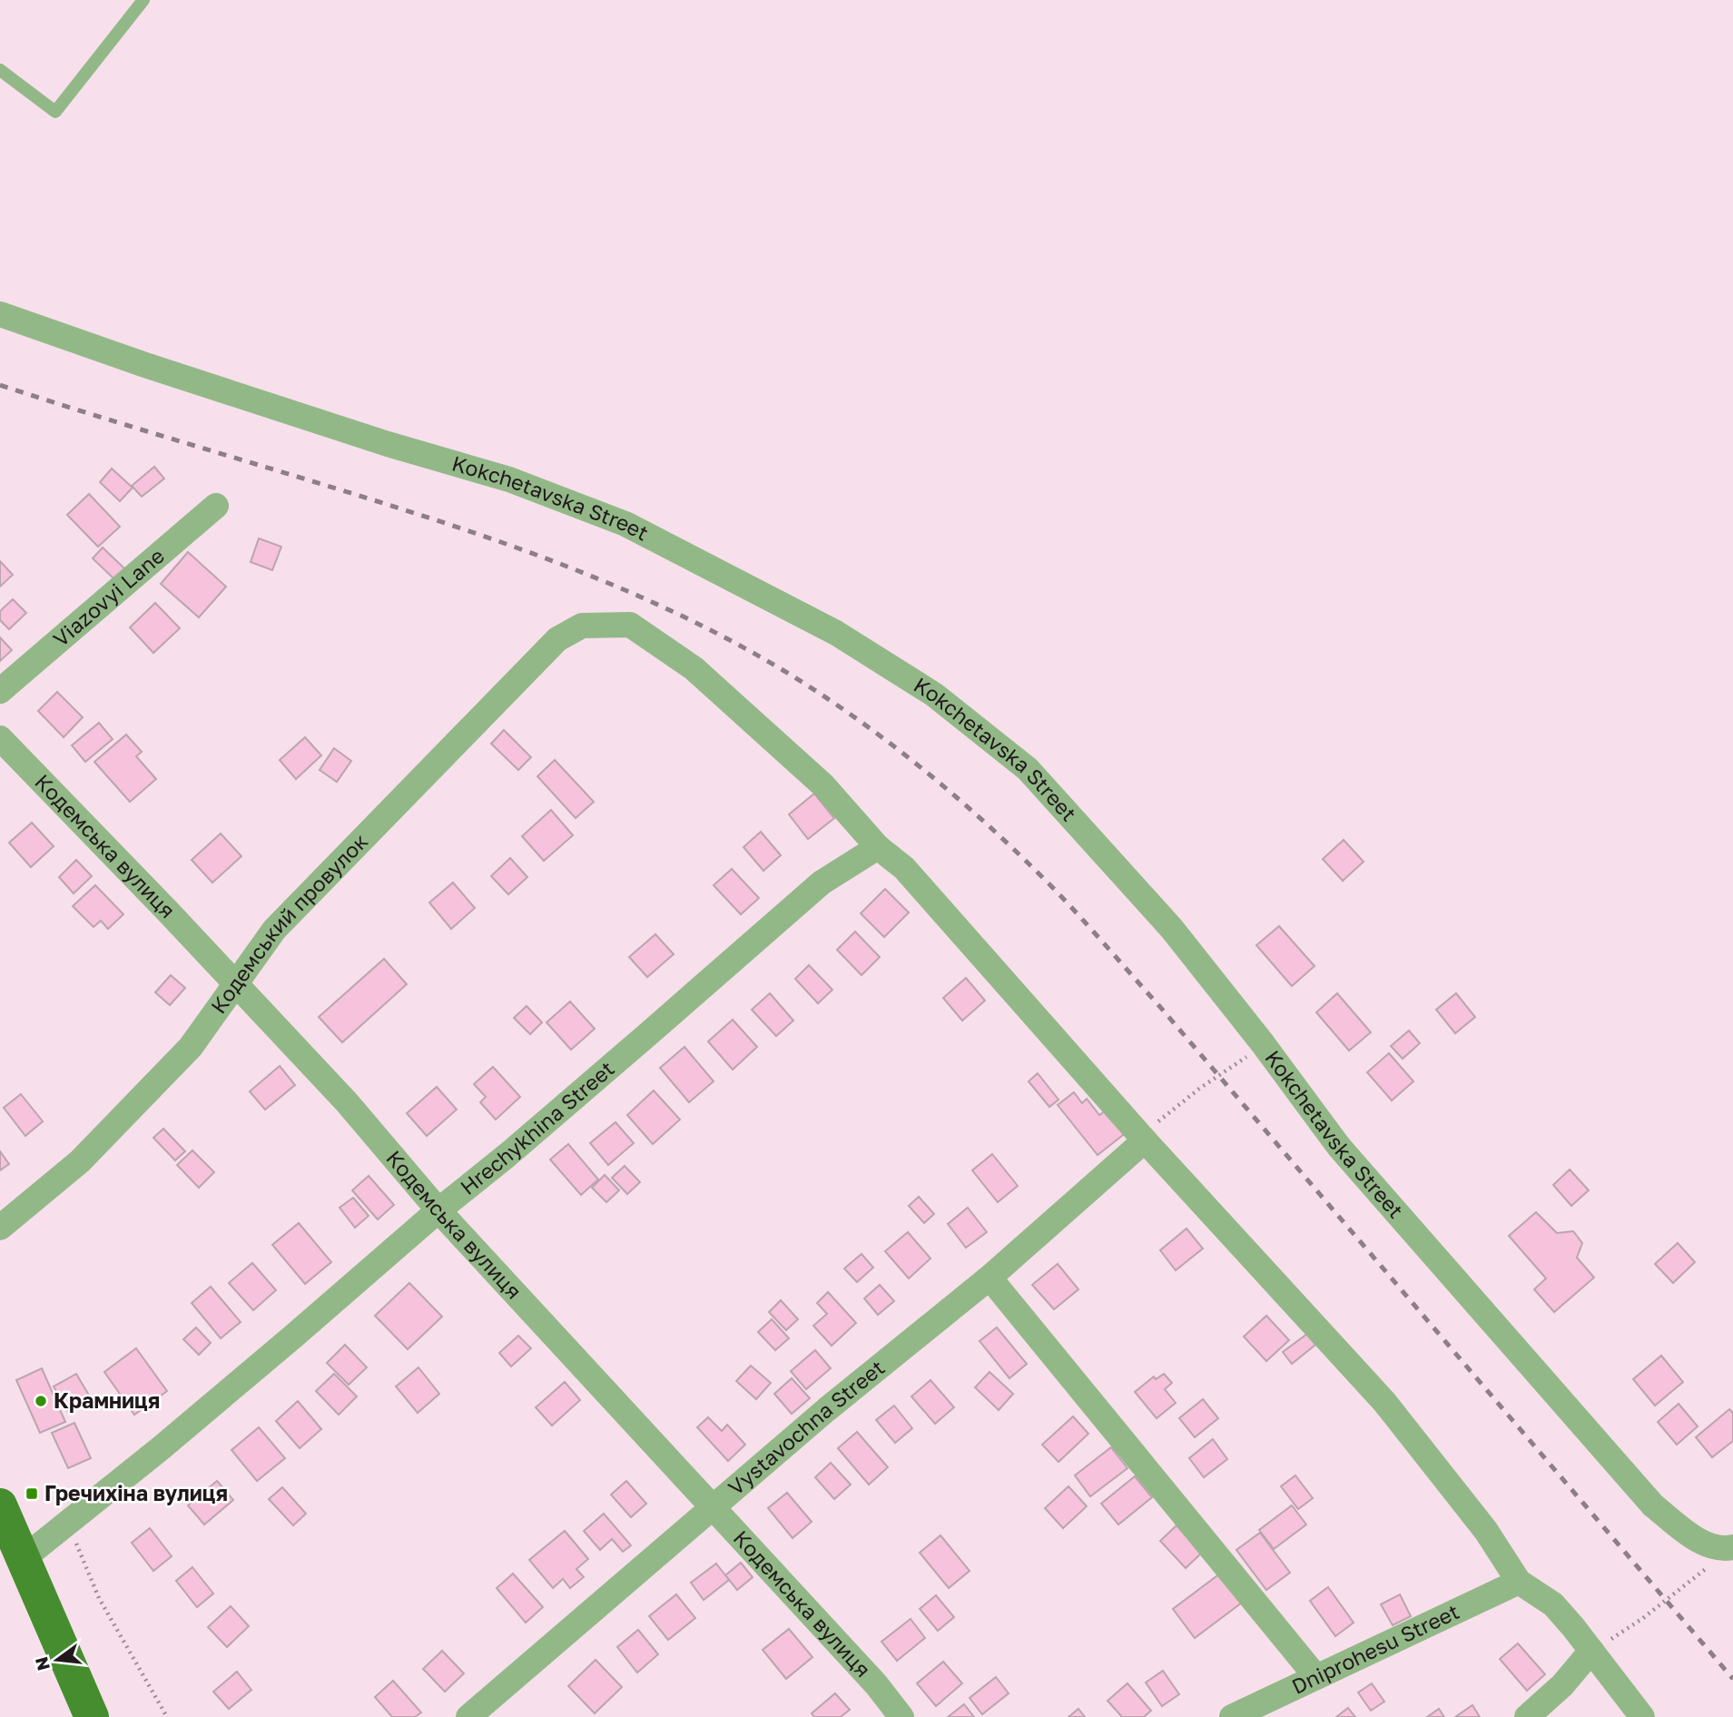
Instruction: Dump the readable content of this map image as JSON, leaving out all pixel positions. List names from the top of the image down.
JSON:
{
  "streets": {
    "street": [
      "Kokchetavska Street",
      "Viazovyi Lane",
      "Кодемська вулиця",
      "Кодемський провулок",
      "Hrechykhina Street",
      "Vystavochna Street",
      "Dniprohesu Street"
    ]
  },
  "crossings": [
    ["Кодемська вулиця", "Кодемський провулок"],
    ["Кодемська вулиця", "Hrechykhina Street"],
    ["Кодемська вулиця", "Vystavochna Street"],
    ["Кодемський провулок", "Hrechykhina Street"]
  ],
  "places": {
    "other": ["Крамниця"],
    "transit": ["Гречихіна вулиця"]
  },
  "north": "left"
}
